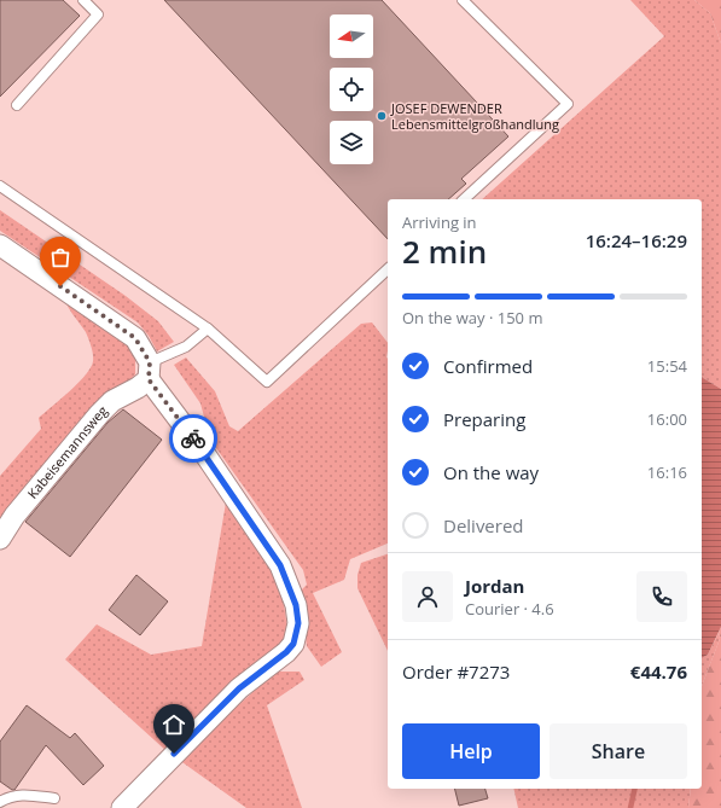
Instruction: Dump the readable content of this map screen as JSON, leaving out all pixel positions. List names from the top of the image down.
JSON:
{
  "streets": {
    "street": ["Kabeisemannsweg"]
  },
  "places": ["JOSEF DEWENDER Lebensmittelgroßhandlung"],
  "north": "left",
  "page": {
    "heading": ["2 min", "Arriving in", "16:24–16:29"],
    "panel": [
      "Jordan",
      "Courier · 4.6",
      "Order #7273",
      "€44.76"
    ],
    "bar": "On the way · 150 m",
    "list": [
      ["Confirmed", "15:54"],
      ["Preparing", "16:00"],
      ["On the way", "16:16"],
      "Delivered"
    ],
    "buttons": ["Help", "Share"]
  }
}
